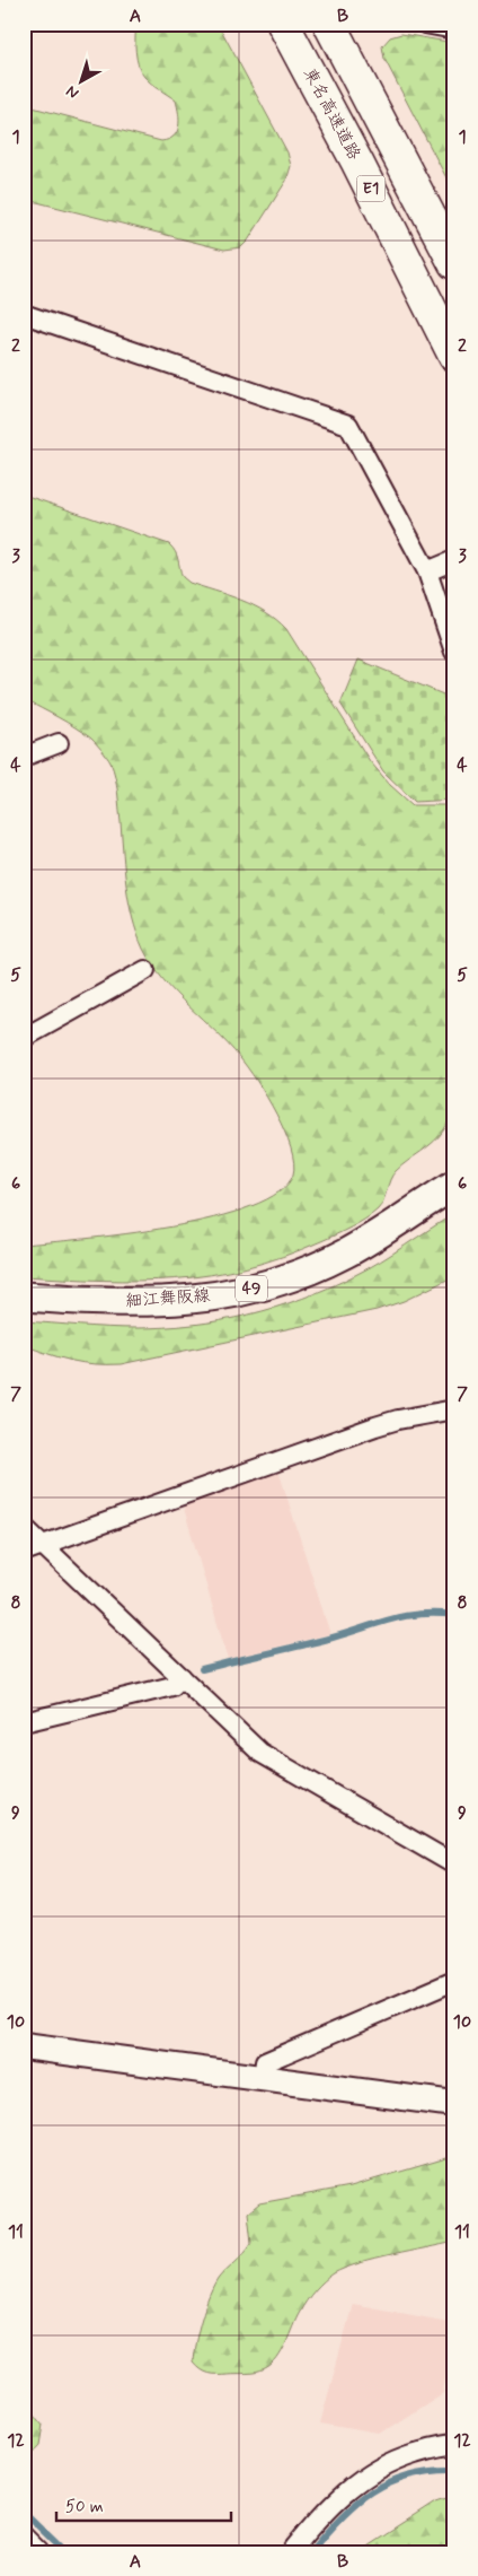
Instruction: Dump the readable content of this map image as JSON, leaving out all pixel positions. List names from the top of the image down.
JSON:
{
  "streets": {
    "highway": ["東名高速道路", "E1"],
    "main road": ["49", "細江舞阪線"]
  },
  "scale_bar": "50 m",
  "north": "bottom left",
  "grid": {
    "columns": ["A", "B"],
    "rows": [
      "1",
      "2",
      "3",
      "4",
      "5",
      "6",
      "7",
      "8",
      "9",
      "10",
      "11",
      "12"
    ]
  }
}
